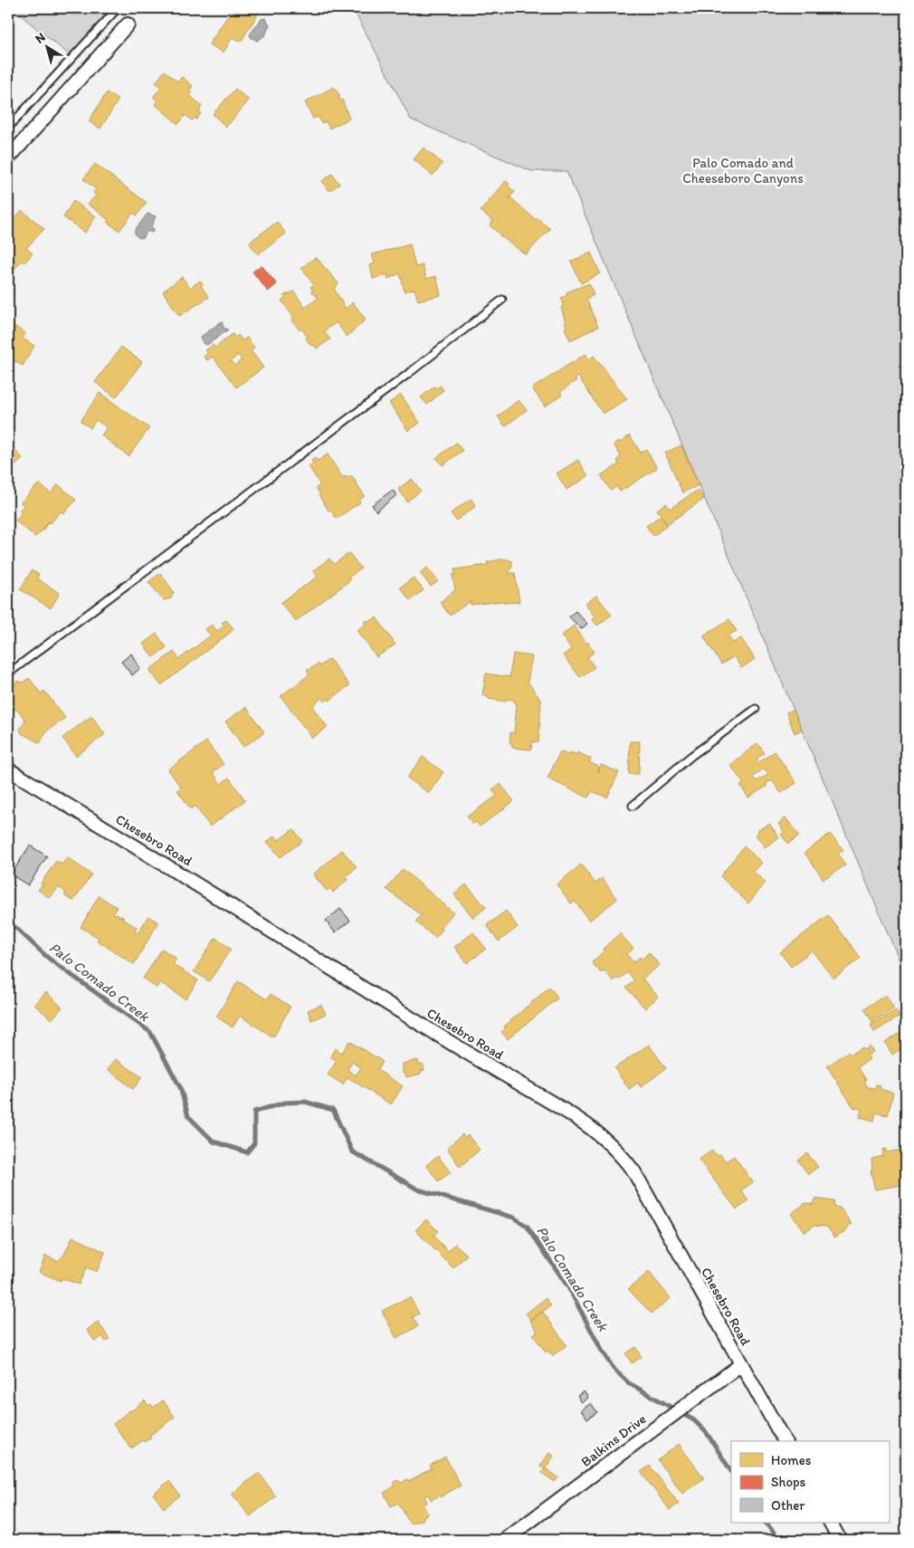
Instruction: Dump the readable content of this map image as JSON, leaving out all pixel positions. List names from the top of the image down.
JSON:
{
  "streets": {
    "street": ["Chesebro Road", "Balkins Drive"]
  },
  "crossings": [
    ["Chesebro Road", "Balkins Drive"]
  ],
  "water": ["Palo Comado Creek"],
  "parks": ["Palo Comado and Cheeseboro Canyons"],
  "legend": ["Homes", "Shops", "Other"],
  "north": "top left"
}
